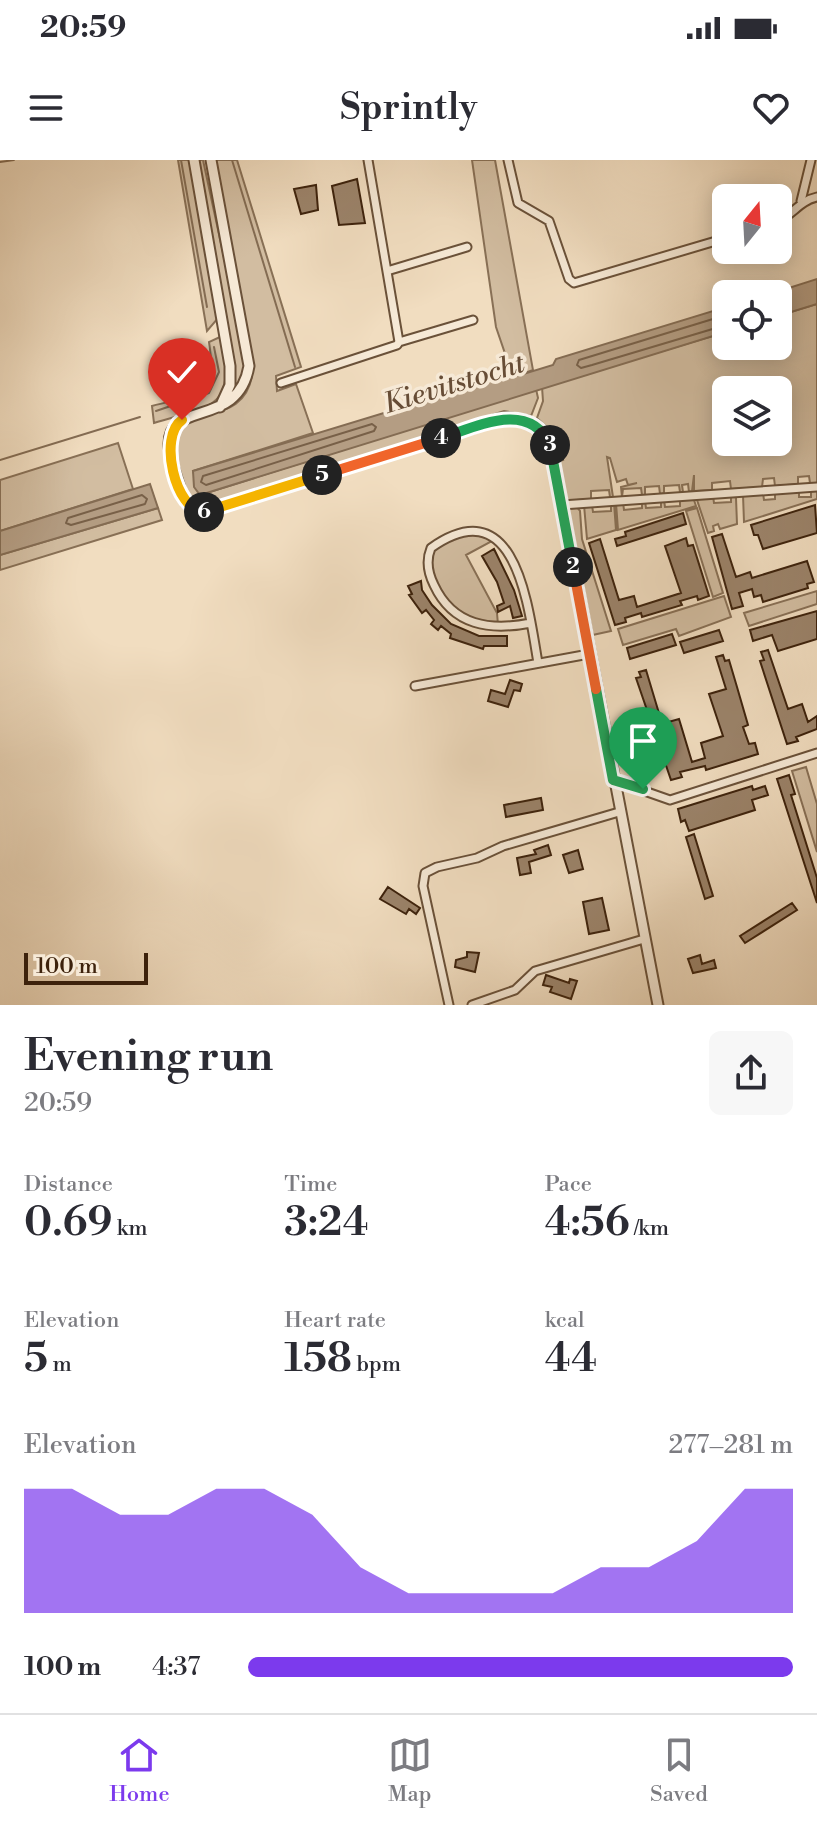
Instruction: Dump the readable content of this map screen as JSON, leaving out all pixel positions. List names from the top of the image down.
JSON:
{
  "water": ["Kievitstocht"],
  "scale_bar": "100 m",
  "north": "top",
  "page": {
    "status": "20:59",
    "header": "Sprintly",
    "pins": [
      "4",
      "3",
      "5",
      "6",
      "2"
    ],
    "scale": "100 m",
    "heading": ["Evening run", "20:59"],
    "stats": [
      ["Distance", "0.69 km"],
      ["Time", "3:24"],
      ["Pace", "4:56 /km"],
      ["Elevation", "5 m"],
      ["Heart rate", "158 bpm"],
      ["kcal", "44"]
    ],
    "chart": ["Elevation", "277–281 m"],
    "list": [
      {
        "name": "100 m",
        "note": "4:37"
      }
    ],
    "tabs": ["Home", "Map", "Saved"]
  }
}
